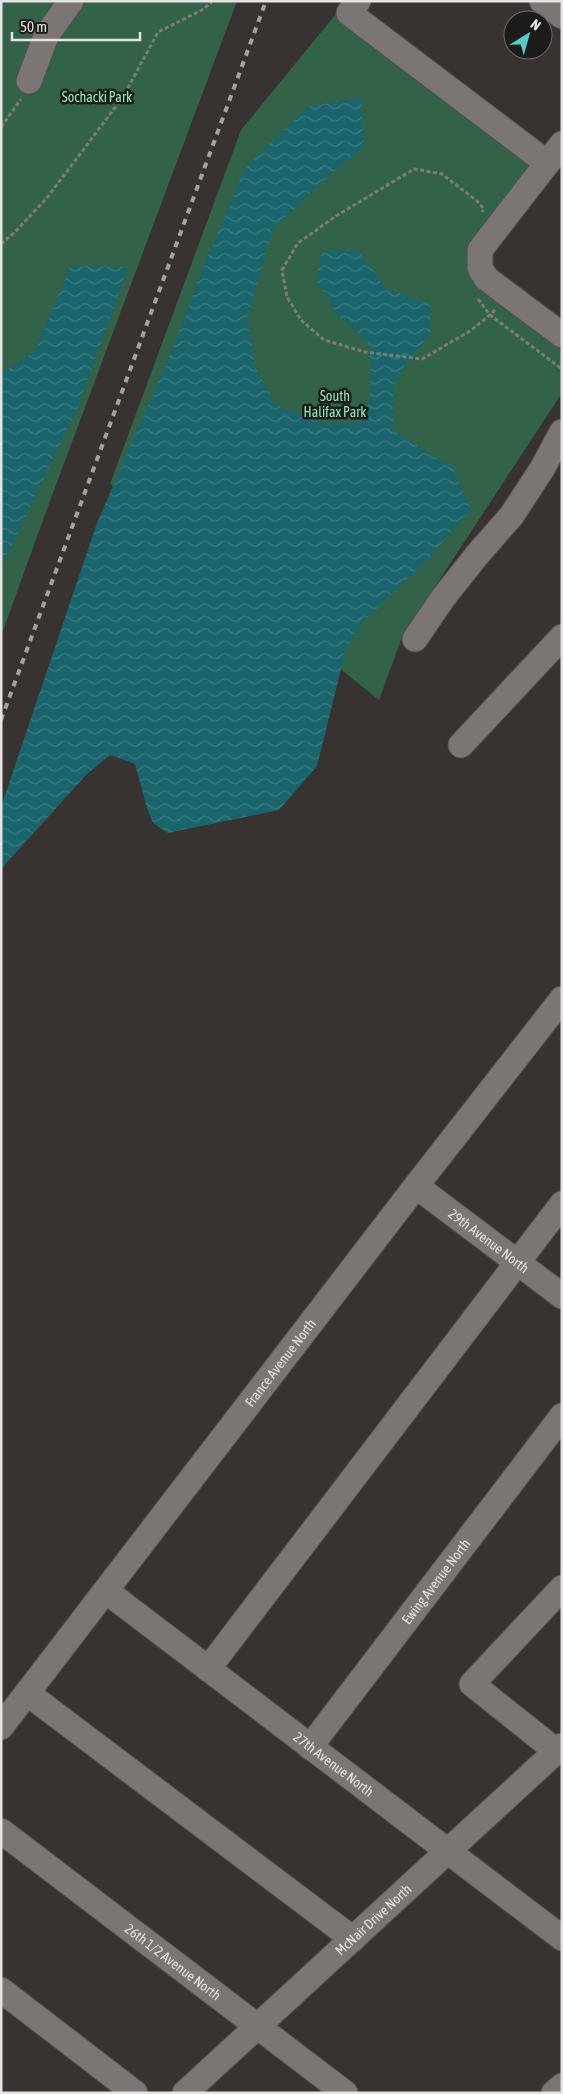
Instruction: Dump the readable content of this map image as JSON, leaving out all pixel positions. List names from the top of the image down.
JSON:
{
  "streets": {
    "street": [
      "29th Avenue North",
      "France Avenue North",
      "Ewing Avenue North",
      "27th Avenue North",
      "McNair Drive North",
      "26th 1/2 Avenue North"
    ]
  },
  "crossings": [
    ["29th Avenue North", "France Avenue North"],
    ["France Avenue North", "27th Avenue North"],
    ["Ewing Avenue North", "27th Avenue North"],
    ["27th Avenue North", "McNair Drive North"],
    ["McNair Drive North", "26th 1/2 Avenue North"]
  ],
  "parks": ["Sochacki Park", "South Halifax Park"],
  "scale_bar": "50 m",
  "north": "top right"
}
